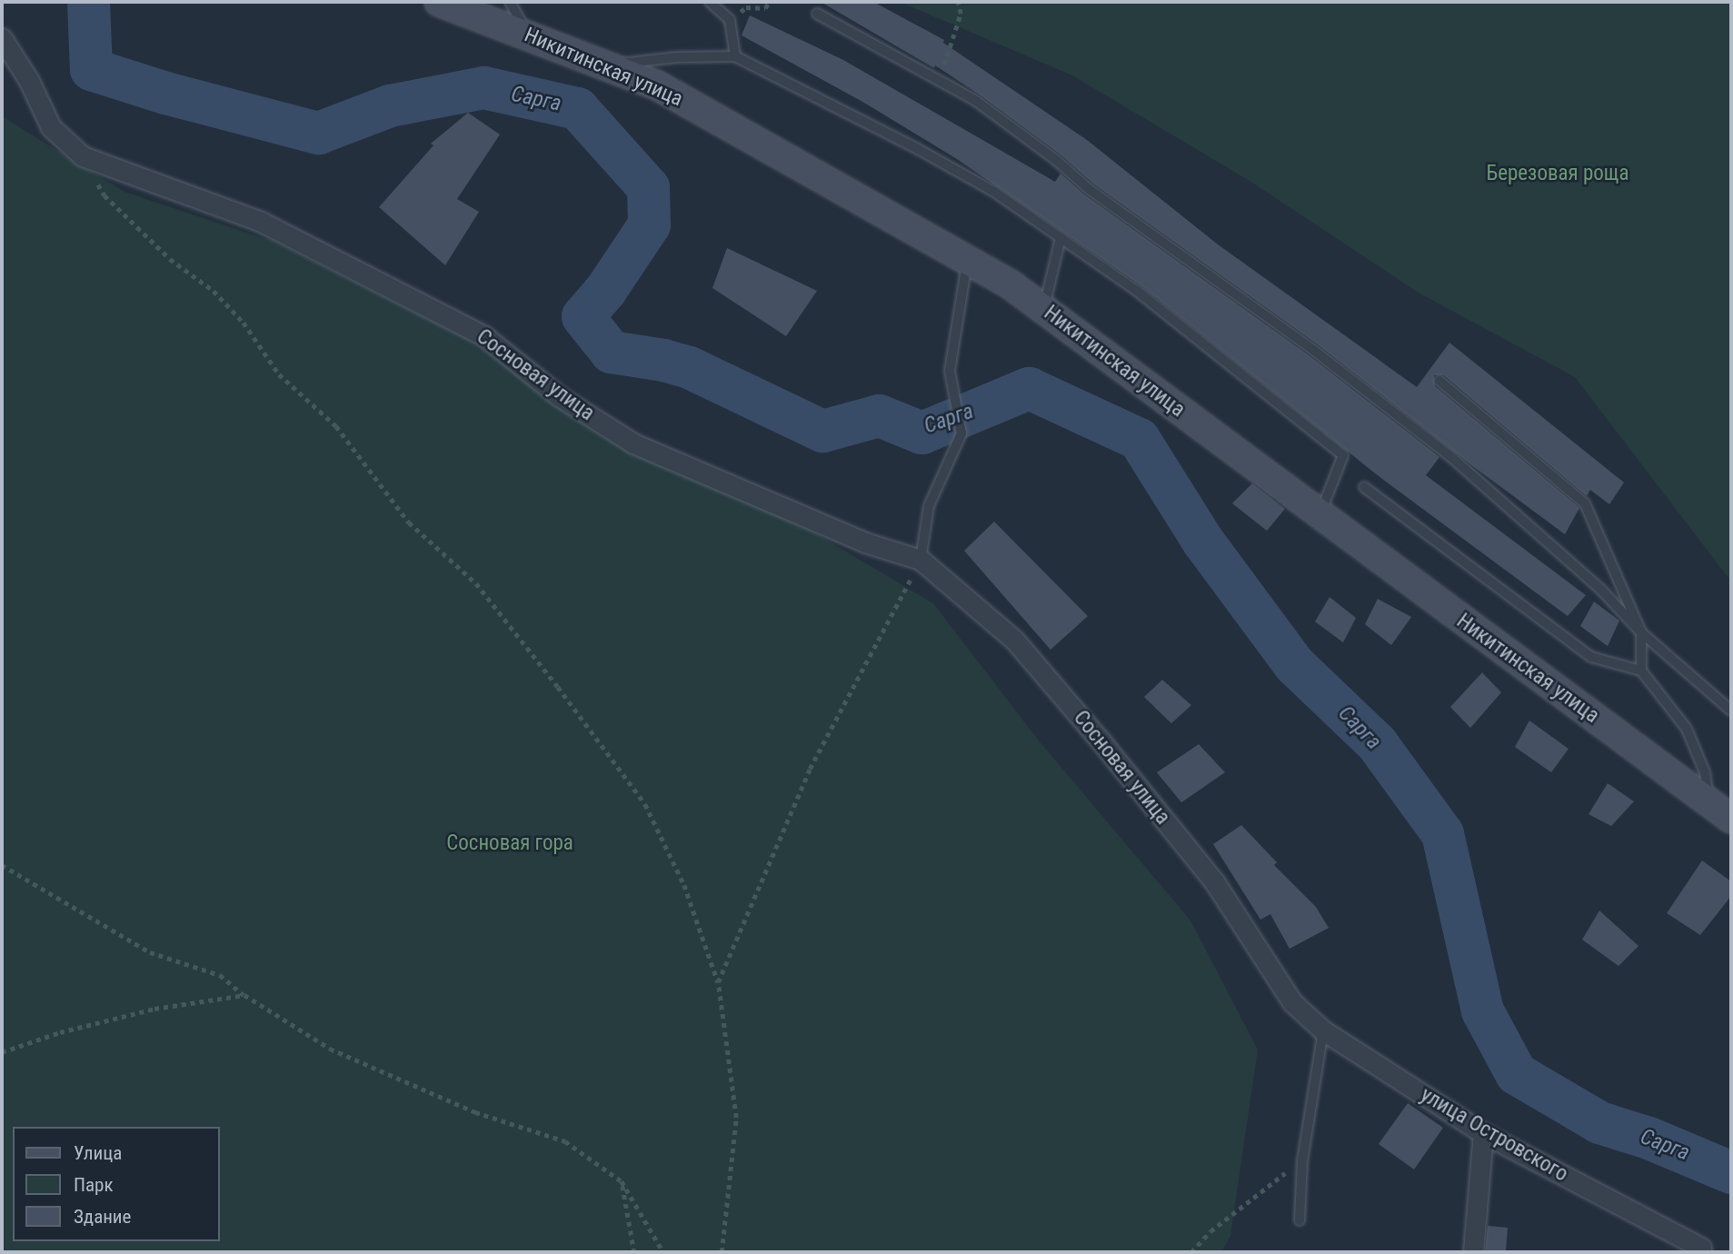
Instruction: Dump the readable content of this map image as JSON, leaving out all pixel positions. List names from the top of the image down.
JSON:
{
  "streets": {
    "street": ["Никитинская улица", "Сосновая улица", "улица Островского"]
  },
  "crossings": [
    ["Сосновая улица", "улица Островского"]
  ],
  "water": ["Сарга"],
  "parks": ["Березовая роща", "Сосновая гора"],
  "legend": ["Улица", "Парк", "Здание"]
}
